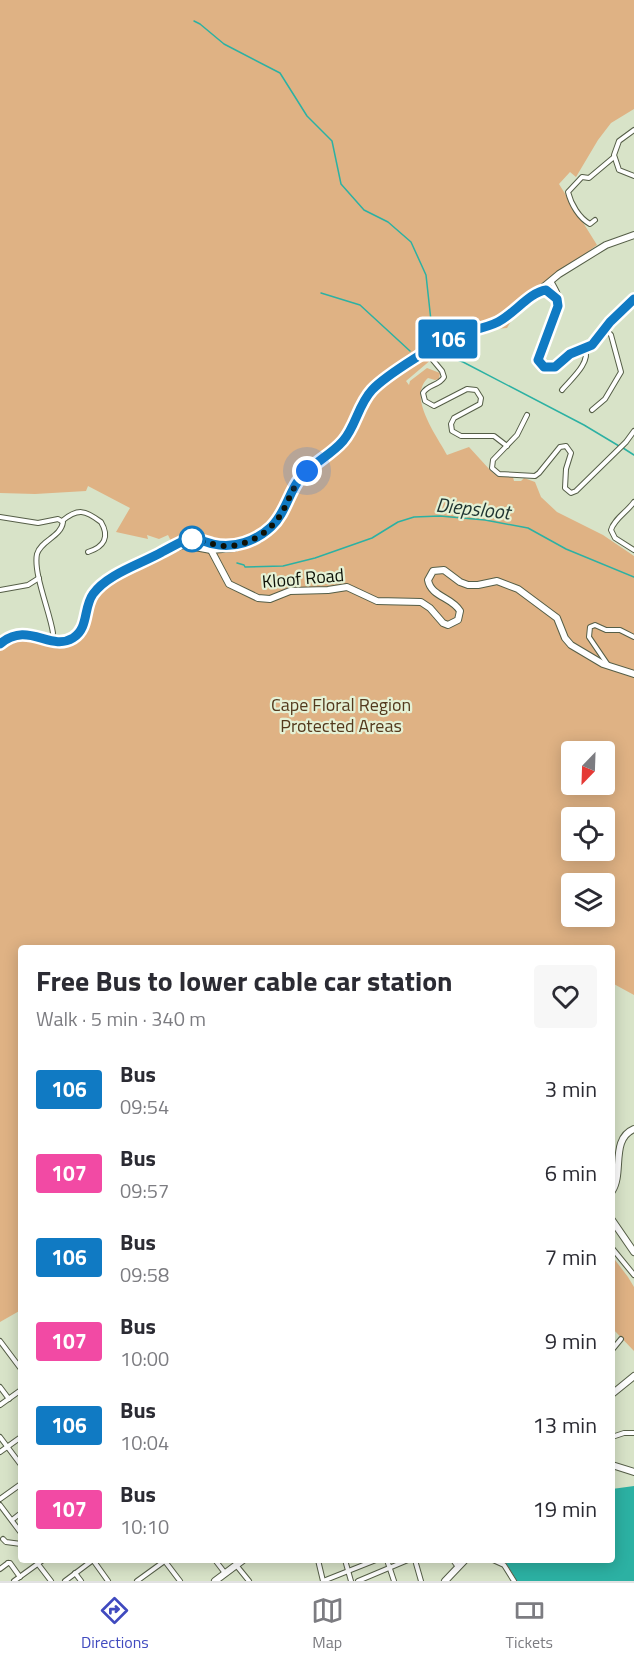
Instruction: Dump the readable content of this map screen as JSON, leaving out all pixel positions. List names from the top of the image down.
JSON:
{
  "streets": {
    "main road": ["Kloof Road"]
  },
  "water": ["Diepsloot"],
  "parks": ["Cape Floral Region Protected Areas"],
  "lines": ["bus line 106"],
  "north": "bottom left",
  "page": {
    "on_map": "106",
    "heading": ["Free Bus to lower cable car station", "Walk · 5 min · 340 m"],
    "list": [
      {
        "mark": "106",
        "name": "Bus",
        "note": "09:54",
        "value": "3 min"
      },
      {
        "mark": "107",
        "name": "Bus",
        "note": "09:57",
        "value": "6 min"
      },
      {
        "mark": "106",
        "name": "Bus",
        "note": "09:58",
        "value": "7 min"
      },
      {
        "mark": "107",
        "name": "Bus",
        "note": "10:00",
        "value": "9 min"
      },
      {
        "mark": "106",
        "name": "Bus",
        "note": "10:04",
        "value": "13 min"
      },
      {
        "mark": "107",
        "name": "Bus",
        "note": "10:10",
        "value": "19 min"
      }
    ],
    "tabs": ["Directions", "Map", "Tickets"]
  }
}
